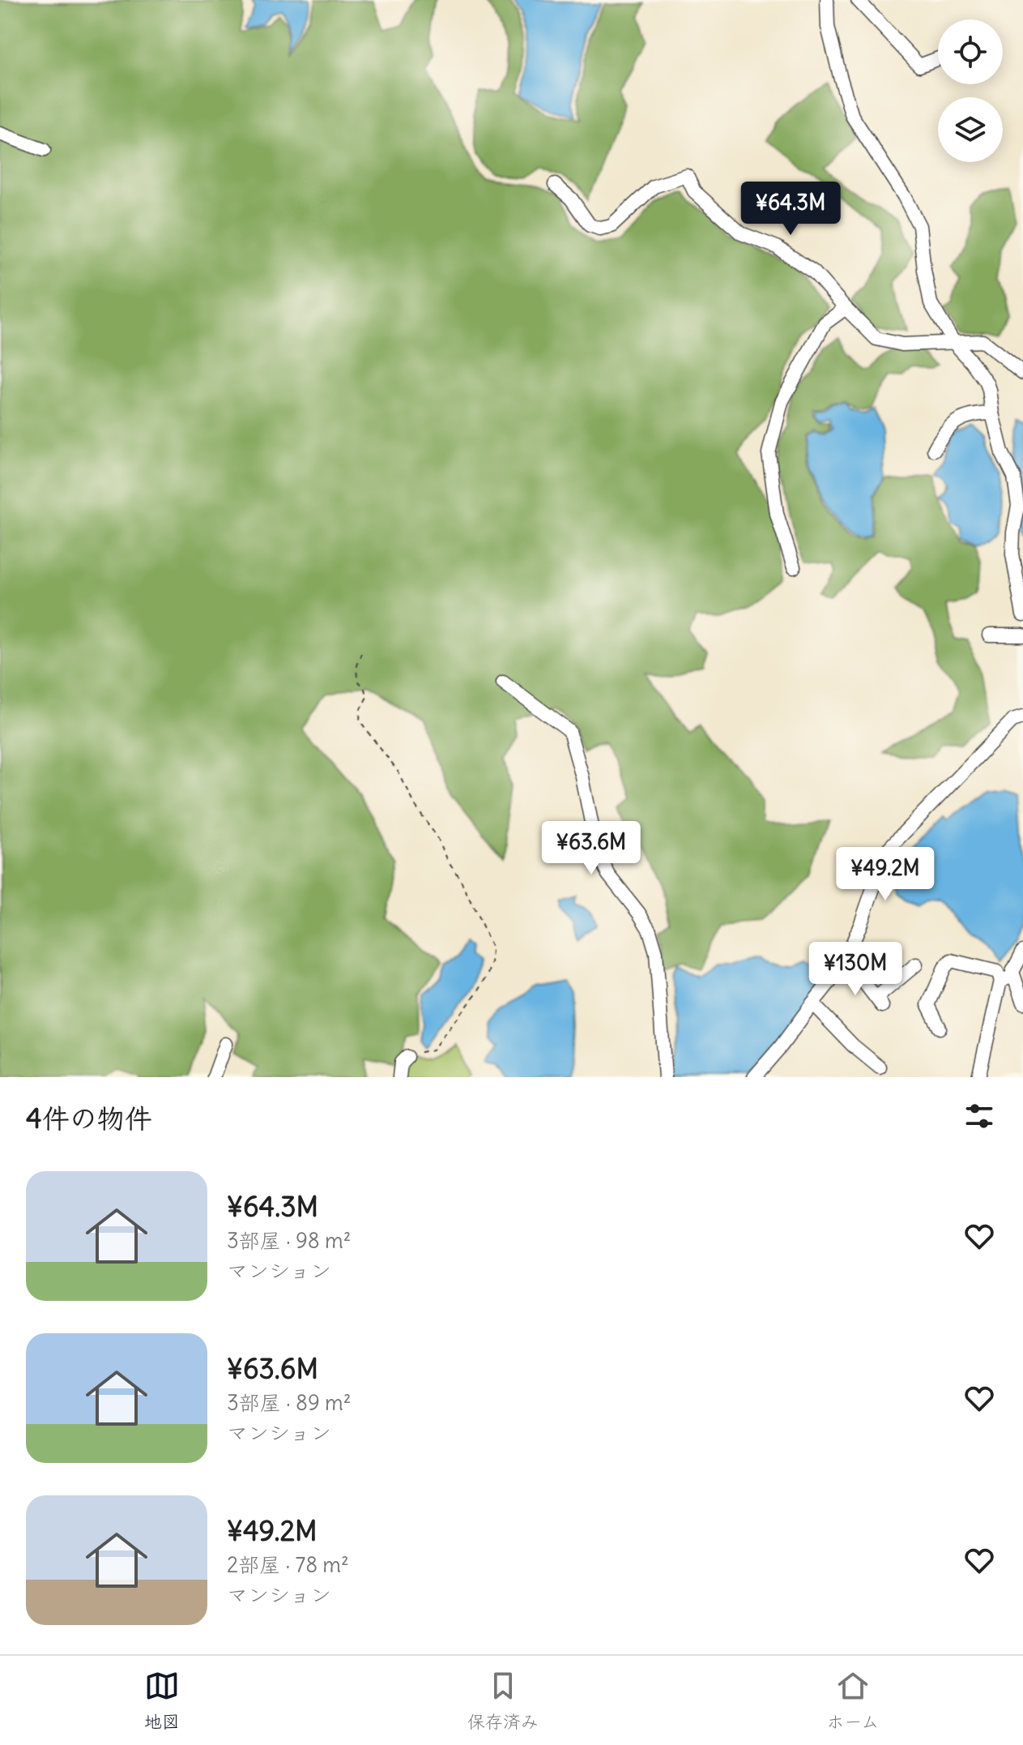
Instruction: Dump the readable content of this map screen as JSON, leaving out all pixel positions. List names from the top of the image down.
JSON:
{
  "page": {
    "price": [
      "¥64.3M",
      "¥63.6M",
      "¥49.2M",
      "¥130M"
    ],
    "heading": "4件の物件",
    "list": [
      {
        "name": "¥64.3M",
        "note": "3部屋 · 98 m² · マンション"
      },
      {
        "name": "¥63.6M",
        "note": "3部屋 · 89 m² · マンション"
      },
      {
        "name": "¥49.2M",
        "note": "2部屋 · 78 m² · マンション"
      }
    ],
    "tabs": ["地図", "保存済み", "ホーム"]
  }
}
